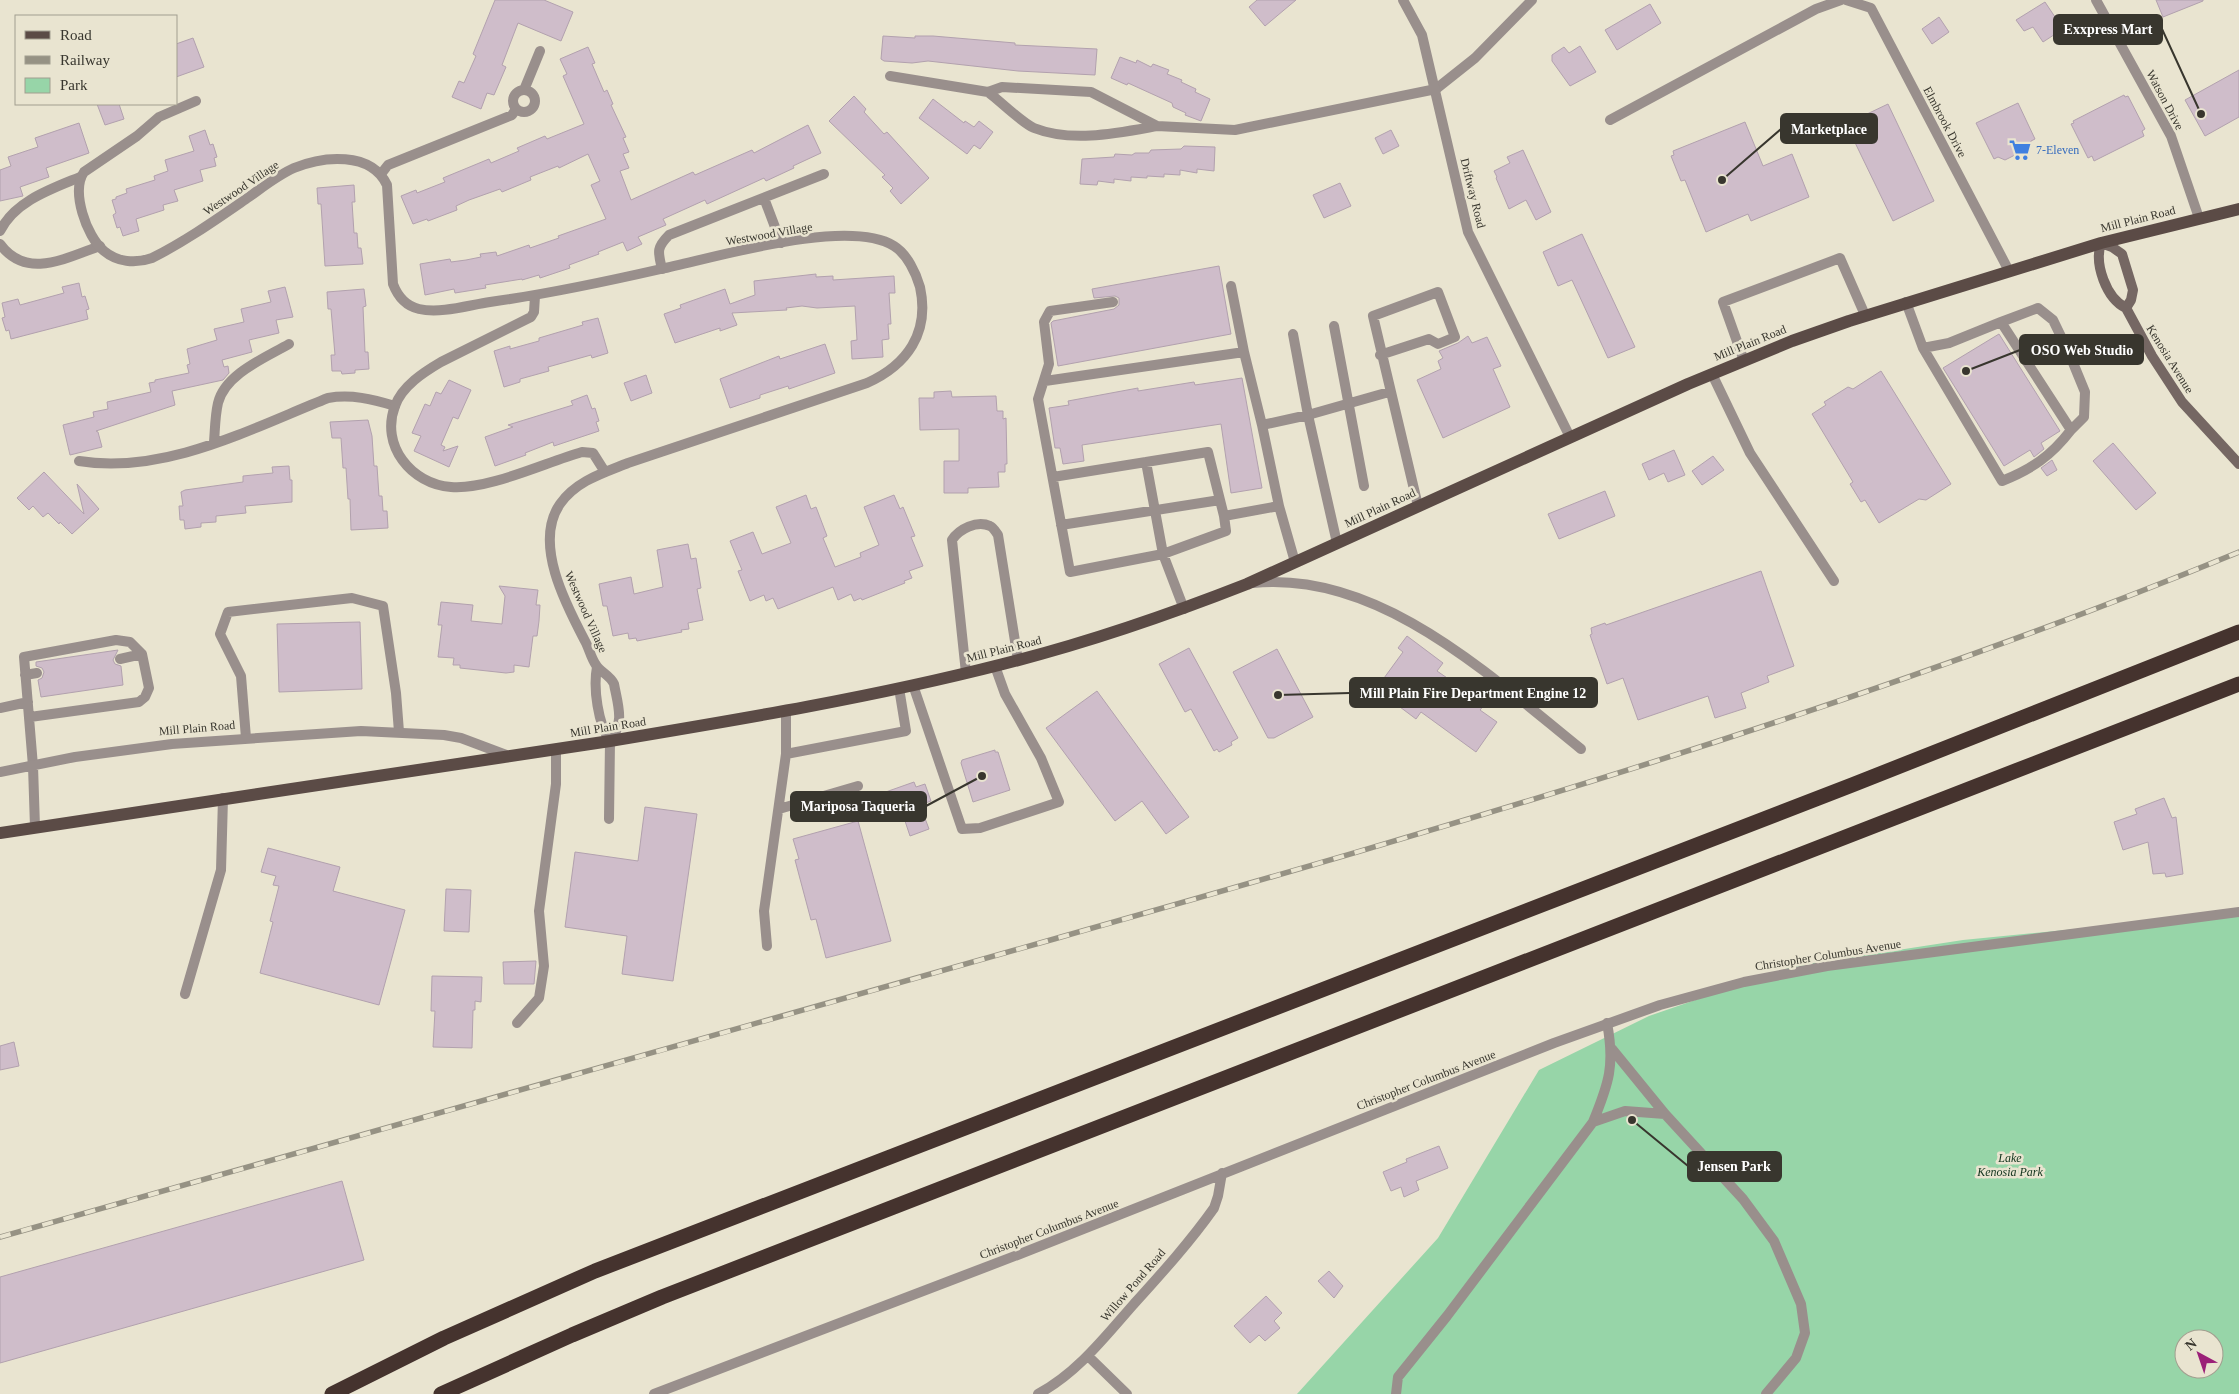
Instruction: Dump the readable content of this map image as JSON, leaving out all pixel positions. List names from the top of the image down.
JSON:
{
  "streets": {
    "main road": ["Mill Plain Road"],
    "street": [
      "Watson Drive",
      "Elmbrook Drive",
      "Westwood Village",
      "Driftway Road",
      "Kenosia Avenue",
      "Christopher Columbus Avenue",
      "Willow Pond Road"
    ]
  },
  "crossings": [
    ["Watson Drive", "Mill Plain Road"],
    ["Elmbrook Drive", "Mill Plain Road"],
    ["Westwood Village", "Mill Plain Road"],
    ["Driftway Road", "Mill Plain Road"],
    ["Mill Plain Road", "Kenosia Avenue"],
    ["Christopher Columbus Avenue", "Willow Pond Road"]
  ],
  "parks": ["Lake Kenosia Park"],
  "places": {
    "other": [
      "Exxpress Mart",
      "Marketplace",
      "OSO Web Studio",
      "Mill Plain Fire Department Engine 12",
      "Mariposa Taqueria",
      "Jensen Park"
    ],
    "supermarket": ["7-Eleven"]
  },
  "legend": ["Road", "Railway", "Park"],
  "north": "top left"
}
